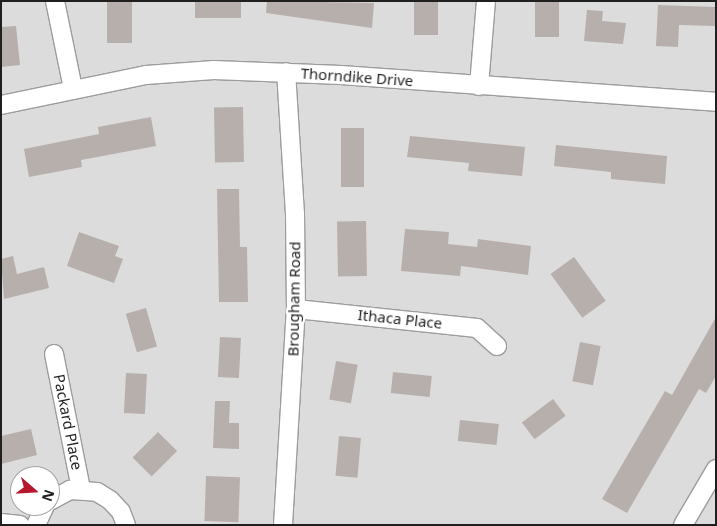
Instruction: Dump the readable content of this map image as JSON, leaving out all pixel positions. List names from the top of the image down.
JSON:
{
  "streets": {
    "street": [
      "Thorndike Drive",
      "Brougham Road",
      "Ithaca Place",
      "Packard Place"
    ]
  },
  "crossings": [
    ["Thorndike Drive", "Brougham Road"],
    ["Brougham Road", "Ithaca Place"]
  ],
  "north": "right"
}
